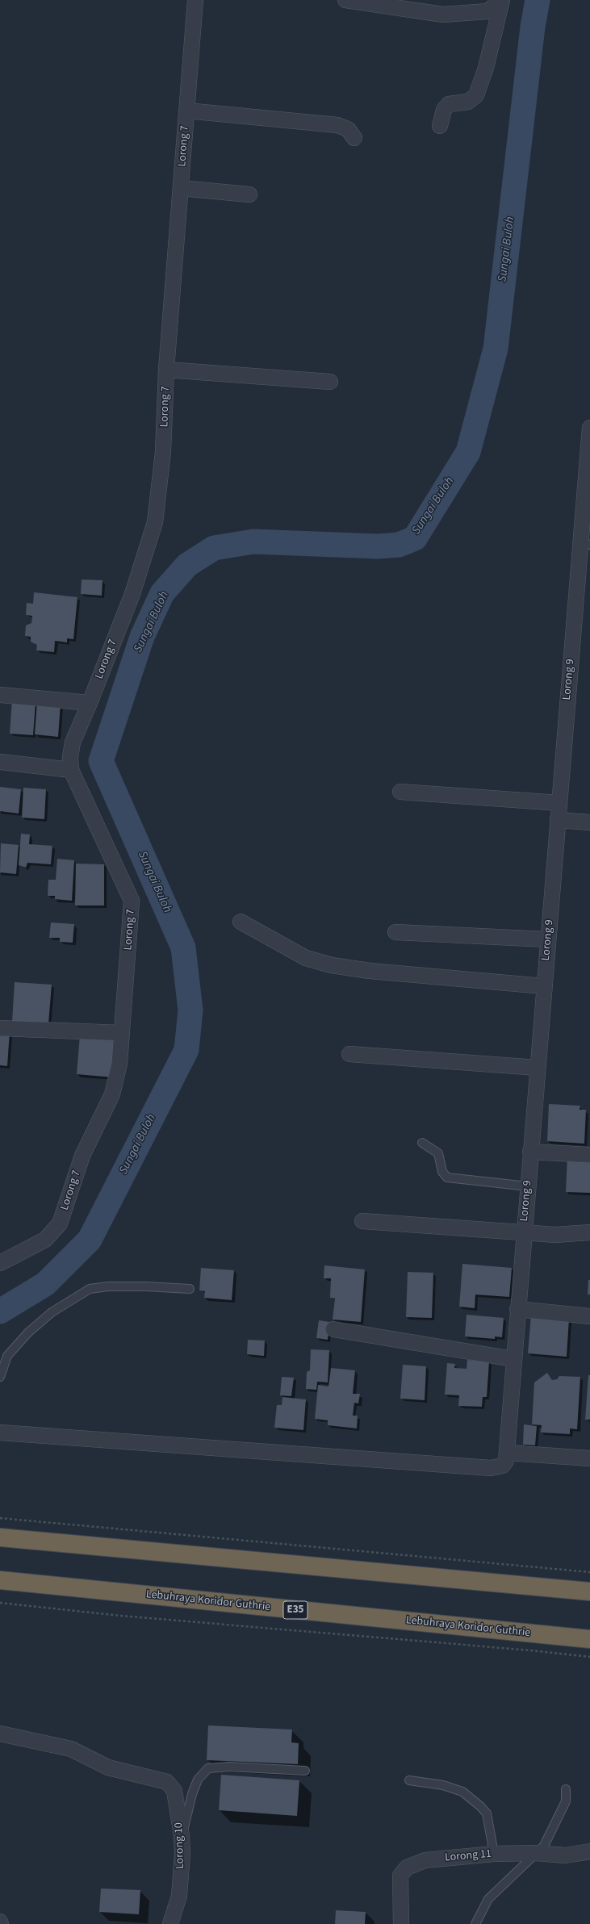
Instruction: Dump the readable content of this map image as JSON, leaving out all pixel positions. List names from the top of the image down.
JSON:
{
  "streets": {
    "highway": ["Lebuhraya Koridor Guthrie", "E35"],
    "street": [
      "Lorong 7",
      "Lorong 9",
      "Lorong 10",
      "Lorong 11"
    ]
  },
  "water": ["Sungai Buloh"]
}
